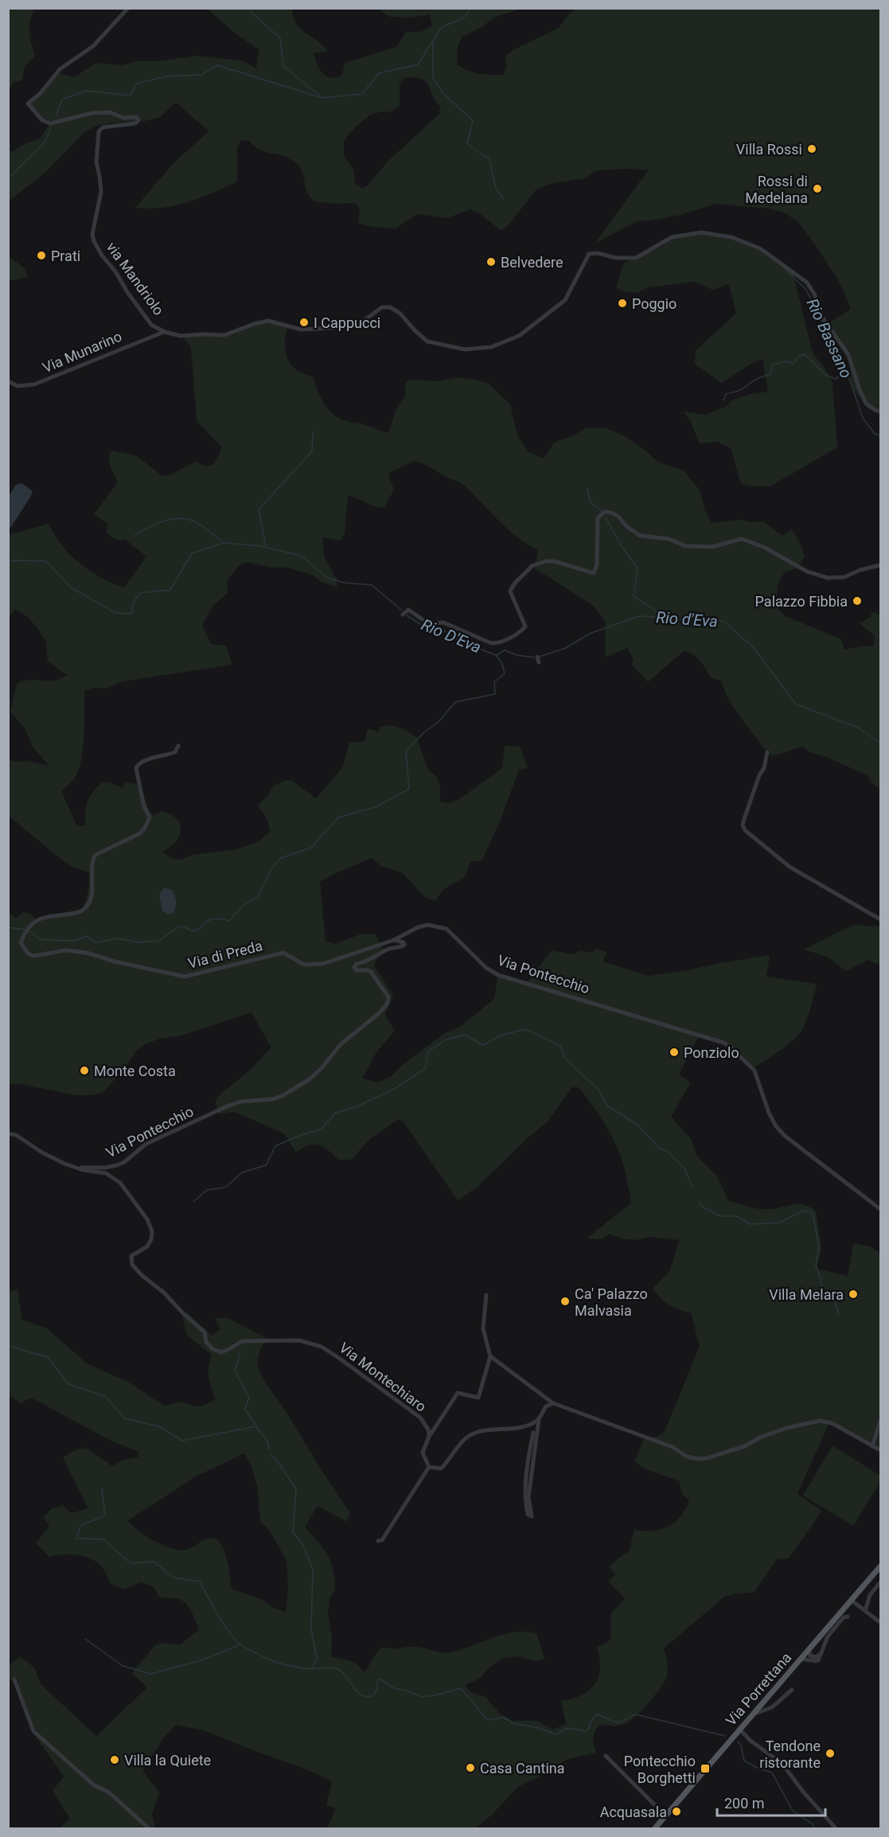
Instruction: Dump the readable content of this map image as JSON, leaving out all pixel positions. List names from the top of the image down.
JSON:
{
  "streets": {
    "main road": ["Via Porrettana"],
    "street": [
      "via Mandriolo",
      "Via Munarino",
      "Via di Preda",
      "Via Pontecchio",
      "Via Montechiaro"
    ]
  },
  "crossings": [
    ["via Mandriolo", "Via Munarino"],
    ["Via di Preda", "Via Pontecchio"],
    ["Via Pontecchio", "Via Montechiaro"]
  ],
  "water": ["Rio Bassano", "Rio d'Eva", "Rio D'Eva"],
  "places": {
    "other": [
      "Villa Rossi",
      "Rossi di Medelana",
      "Prati",
      "Belvedere",
      "Poggio",
      "I Cappucci",
      "Palazzo Fibbia",
      "Ponziolo",
      "Monte Costa",
      "Villa Melara",
      "Ca' Palazzo Malvasia",
      "Tendone ristorante",
      "Villa la Quiete",
      "Casa Cantina",
      "Acquasala"
    ],
    "transit": ["Pontecchio Borghetti"]
  },
  "scale_bar": "200 m"
}
